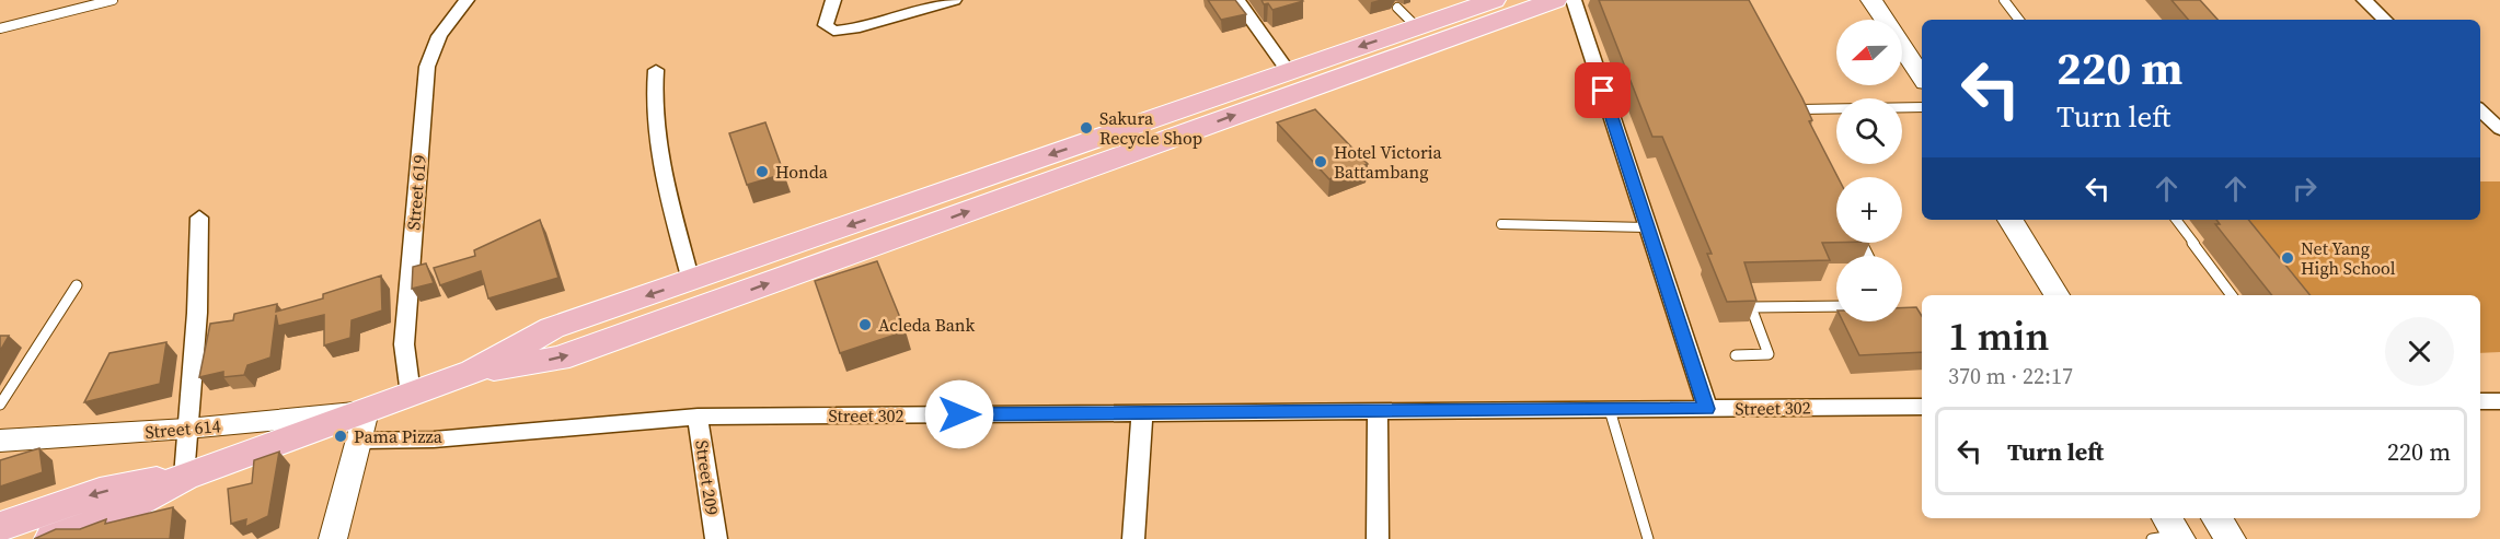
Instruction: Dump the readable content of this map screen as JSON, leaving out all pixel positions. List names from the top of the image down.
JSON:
{
  "streets": {
    "street": [
      "Street 619",
      "Street 302",
      "Street 614",
      "Street 209"
    ]
  },
  "crossings": [
    ["Street 302", "Street 614"],
    ["Street 302", "Street 209"]
  ],
  "places": [
    "Sakura Recycle Shop",
    "Hotel Victoria Battambang",
    "Honda",
    "Net Yang High School",
    "Acleda Bank",
    "Pama Pizza"
  ],
  "north": "left",
  "page": {
    "map_buttons": ["+", "−"],
    "turn": ["220 m", "Turn left"],
    "heading": ["1 min", "370 m · 22:17"],
    "list": [
      {
        "name": "Turn left",
        "value": "220 m"
      }
    ]
  }
}
